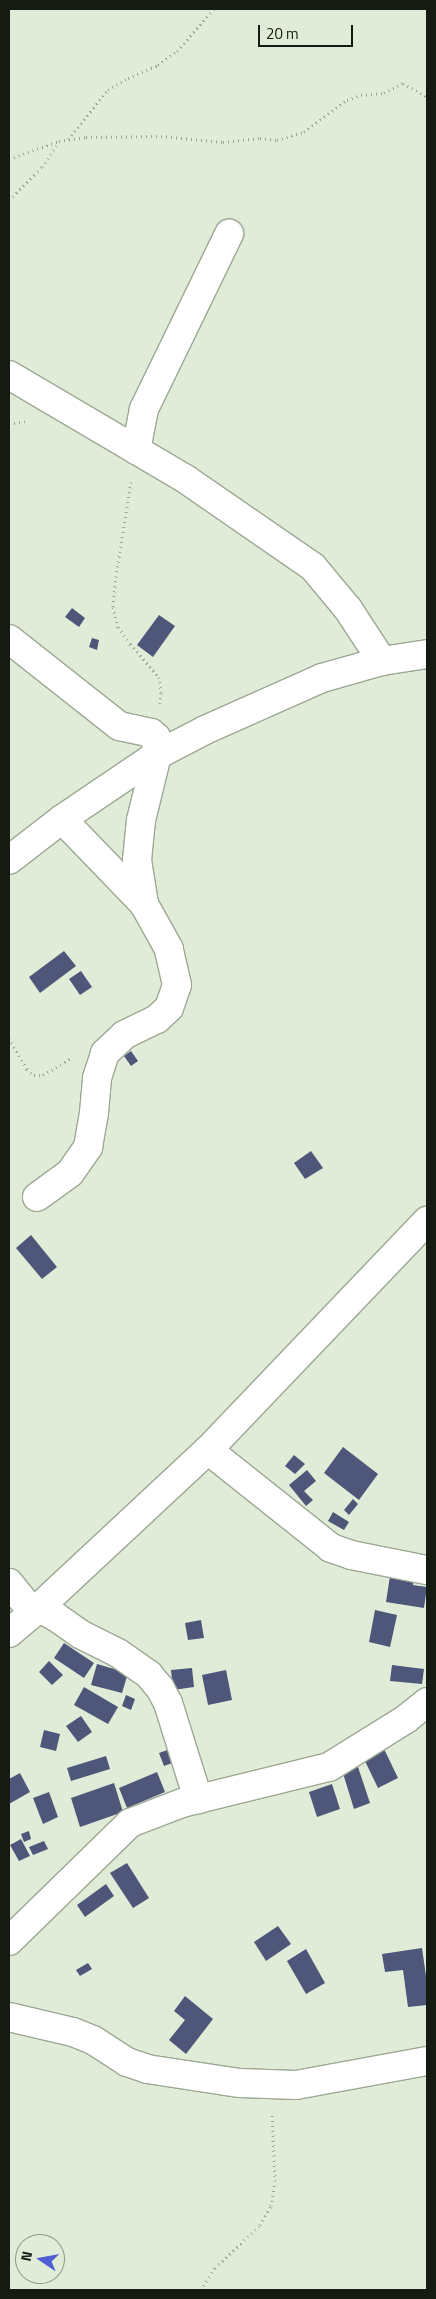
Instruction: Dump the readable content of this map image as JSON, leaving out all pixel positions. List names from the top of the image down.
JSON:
{
  "scale_bar": "20 m",
  "north": "left"
}
